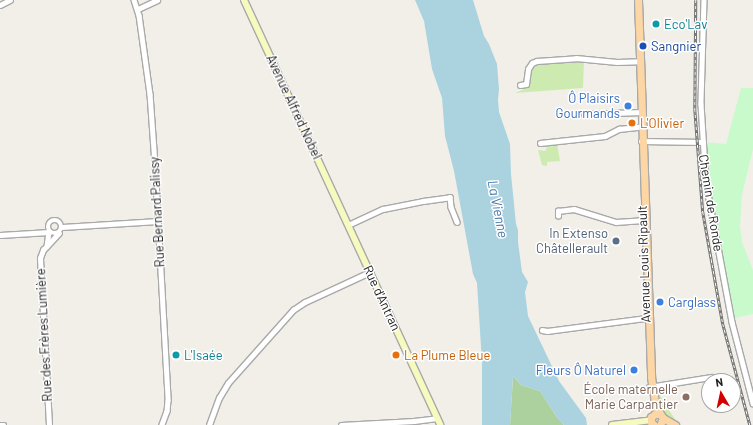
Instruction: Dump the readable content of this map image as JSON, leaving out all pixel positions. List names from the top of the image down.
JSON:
{
  "streets": {
    "main road": ["Avenue Louis Ripault"],
    "street": [
      "Avenue Alfred Nobel",
      "Chemin de Ronde",
      "Rue Bernard Palissy",
      "Rue d'Antran",
      "Rue des Frères Lumière"
    ]
  },
  "crossings": [
    ["Avenue Alfred Nobel", "Rue d'Antran"]
  ],
  "water": ["La Vienne"],
  "places": [
    "Eco'Lav",
    "Sangnier",
    "Ô Plaisirs Gourmands",
    "L'Olivier",
    "In Extenso Châtellerault",
    "Carglass",
    "L'Isaée",
    "La Plume Bleue",
    "Fleurs Ô Naturel",
    "École maternelle Marie Carpantier"
  ],
  "north": "top"
}
